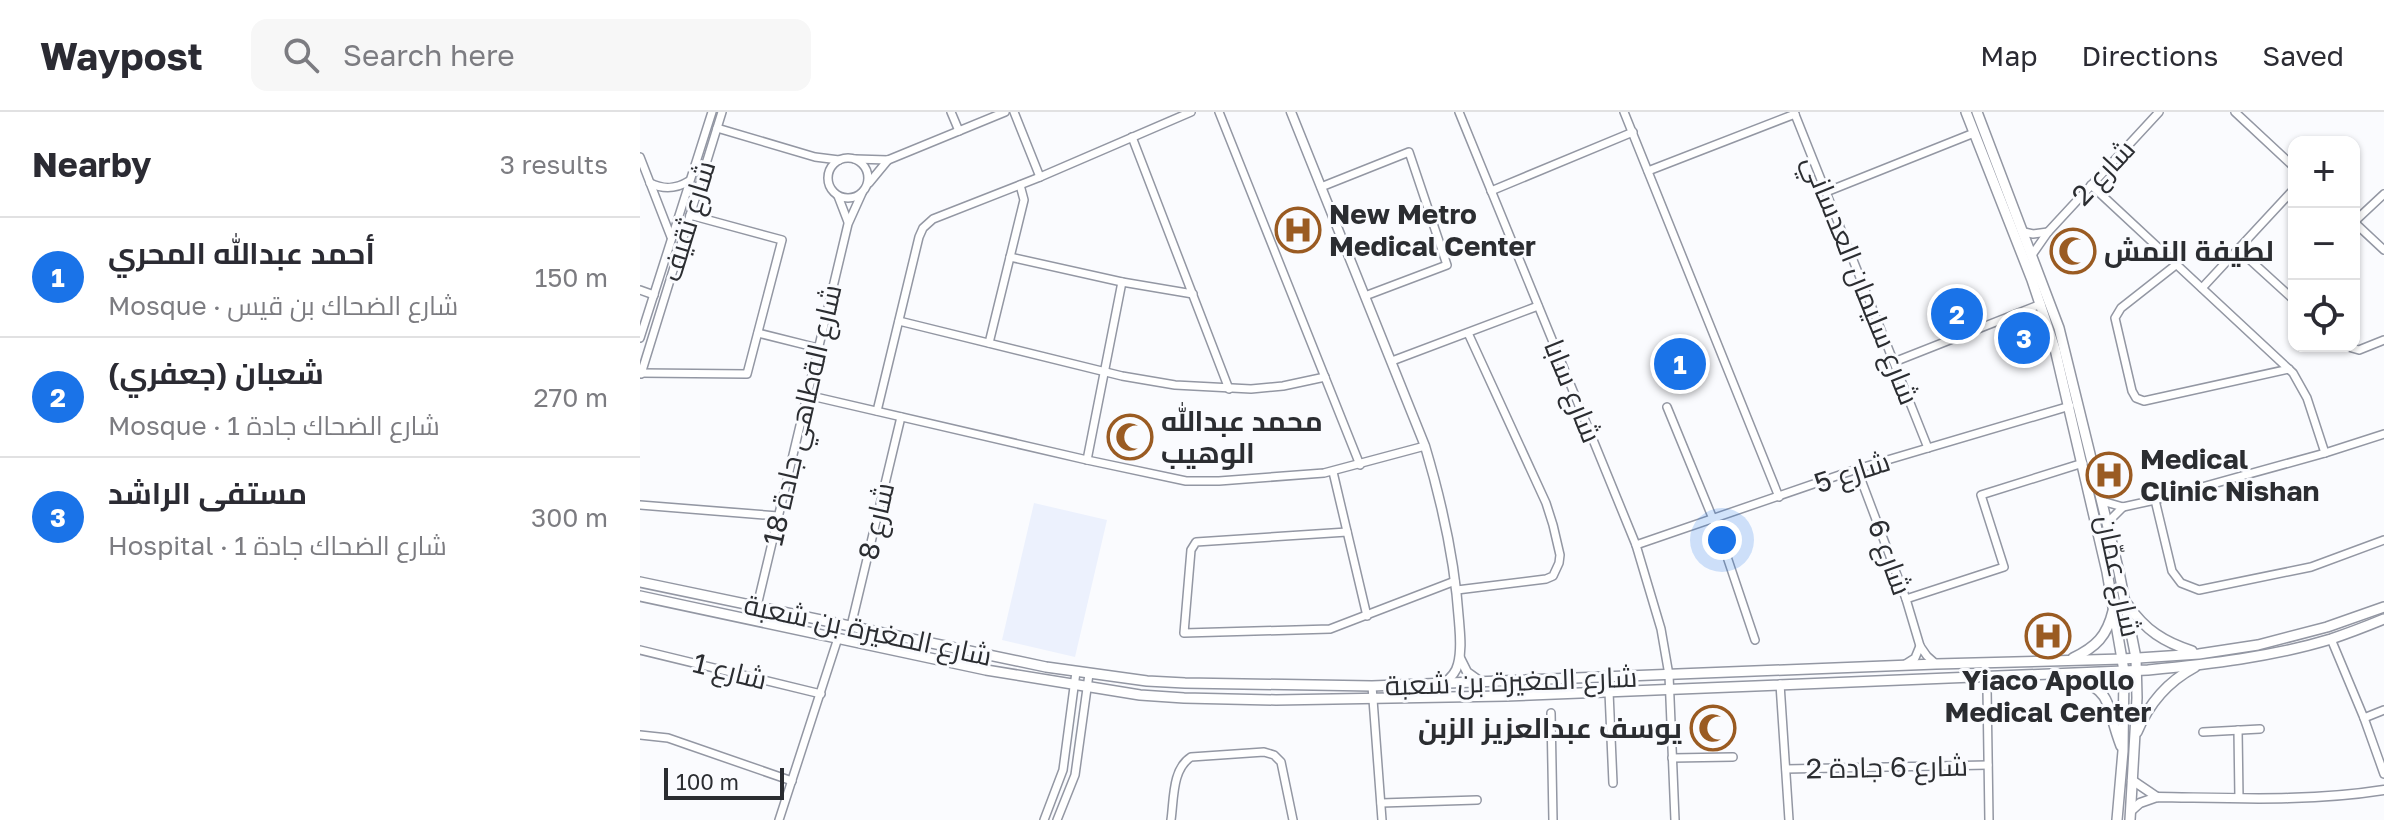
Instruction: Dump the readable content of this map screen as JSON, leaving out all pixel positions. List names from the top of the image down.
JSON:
{
  "streets": {
    "main road": ["شارع عمّان", "شارع المغيرة بن شعبة"],
    "street": [
      "شارع 2",
      "شارع ثقيف",
      "شارع سليمان العدساني",
      "شارع سابا",
      "شارع الةطاهي جادة 18",
      "شارع 5",
      "شارع 8",
      "شارع 6",
      "شارع 1",
      "شارع 6 جادة 2"
    ]
  },
  "crossings": [
    ["شارع 2", "شارع عمّان"],
    ["شارع سليمان العدساني", "شارع 5"],
    ["شارع سابا", "شارع 5"],
    ["شارع سابا", "شارع المغيرة بن شعبة"],
    ["شارع الةطاهي جادة 18", "شارع المغيرة بن شعبة"],
    ["شارع 5", "شارع 6"],
    ["شارع 5", "شارع عمّان"],
    ["شارع 8", "شارع المغيرة بن شعبة"],
    ["شارع 6", "شارع المغيرة بن شعبة"],
    ["شارع عمّان", "شارع المغيرة بن شعبة"]
  ],
  "places": {
    "hospital": ["New Metro Medical Center", "Medical Clinic Nishan", "Yiaco Apollo Medical Center"],
    "mosque": ["لطيفة النمش", "محمد عبدالله الوهيب", "يوسف عبدالعزيز الزبن"]
  },
  "scale_bar": "100 m",
  "page": {
    "header": "Waypost",
    "search": "Search here",
    "nav": ["Map", "Directions", "Saved"],
    "heading": ["Nearby", "3 results"],
    "map_buttons": ["+", "−"],
    "list": [
      {
        "mark": "1",
        "name": "أحمد عبدالله المحري",
        "note": "Mosque · شارع الضحاك بن قيس",
        "value": "150 m"
      },
      {
        "mark": "2",
        "name": "شعبان (جعفري)",
        "note": "Mosque · شارع الضحاك جادة 1",
        "value": "270 m"
      },
      {
        "mark": "3",
        "name": "مستفى الراشد",
        "note": "Hospital · شارع الضحاك جادة 1",
        "value": "300 m"
      }
    ],
    "pins": ["2", "3", "1"],
    "scale": "100 m"
  }
}
